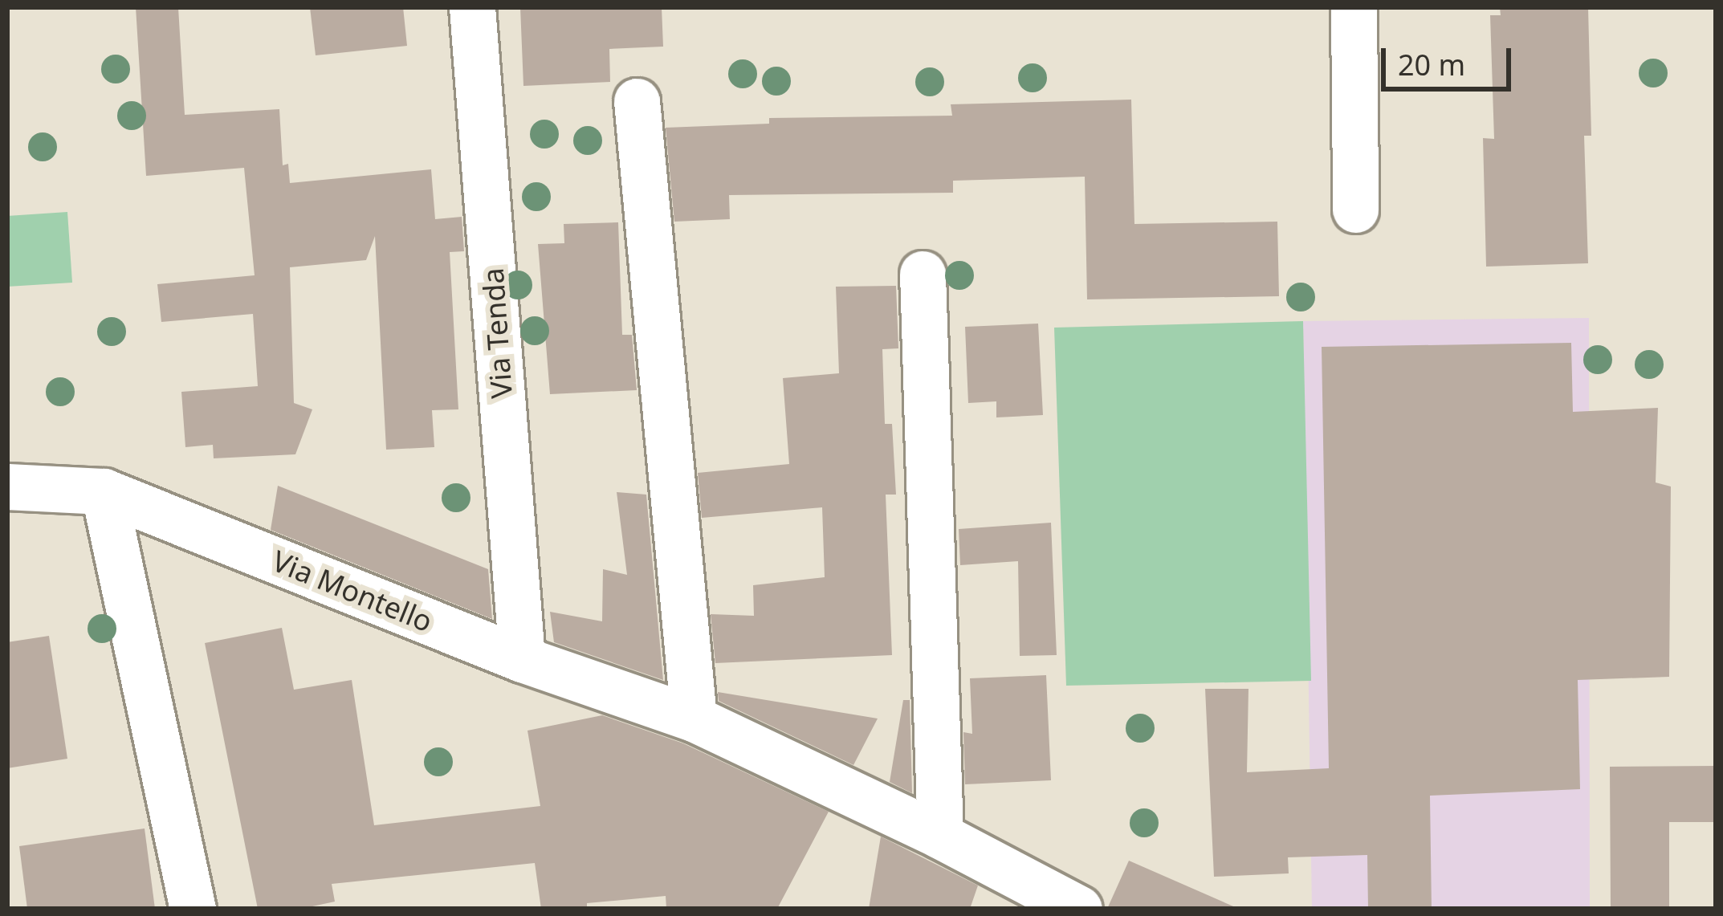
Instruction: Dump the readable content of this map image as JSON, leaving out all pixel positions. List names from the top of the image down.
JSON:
{
  "streets": {
    "street": ["Via Tenda", "Via Montello"]
  },
  "crossings": [
    ["Via Tenda", "Via Montello"]
  ],
  "scale_bar": "20 m"
}
